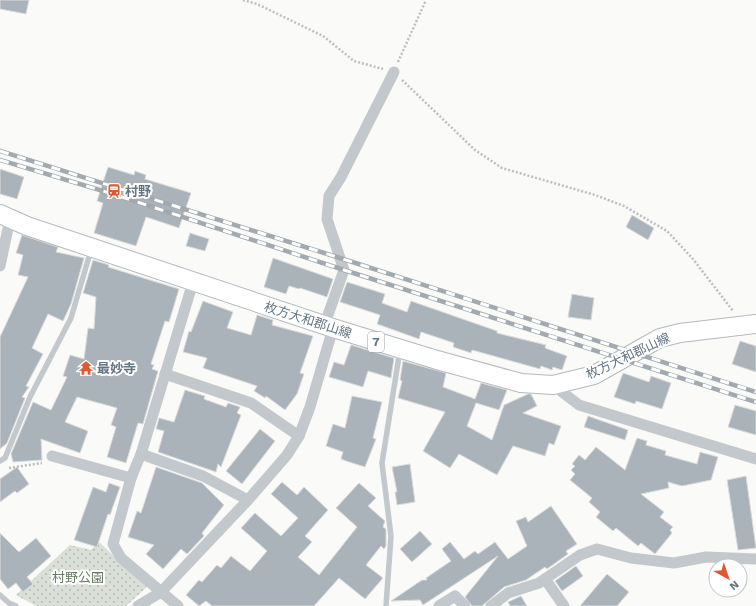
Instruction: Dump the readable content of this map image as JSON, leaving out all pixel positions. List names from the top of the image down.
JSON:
{
  "streets": {
    "main road": ["枚方大和郡山線", "7"]
  },
  "parks": ["村野公園"],
  "places": {
    "station": ["村野"],
    "temple": ["最妙寺"]
  },
  "north": "bottom right"
}
